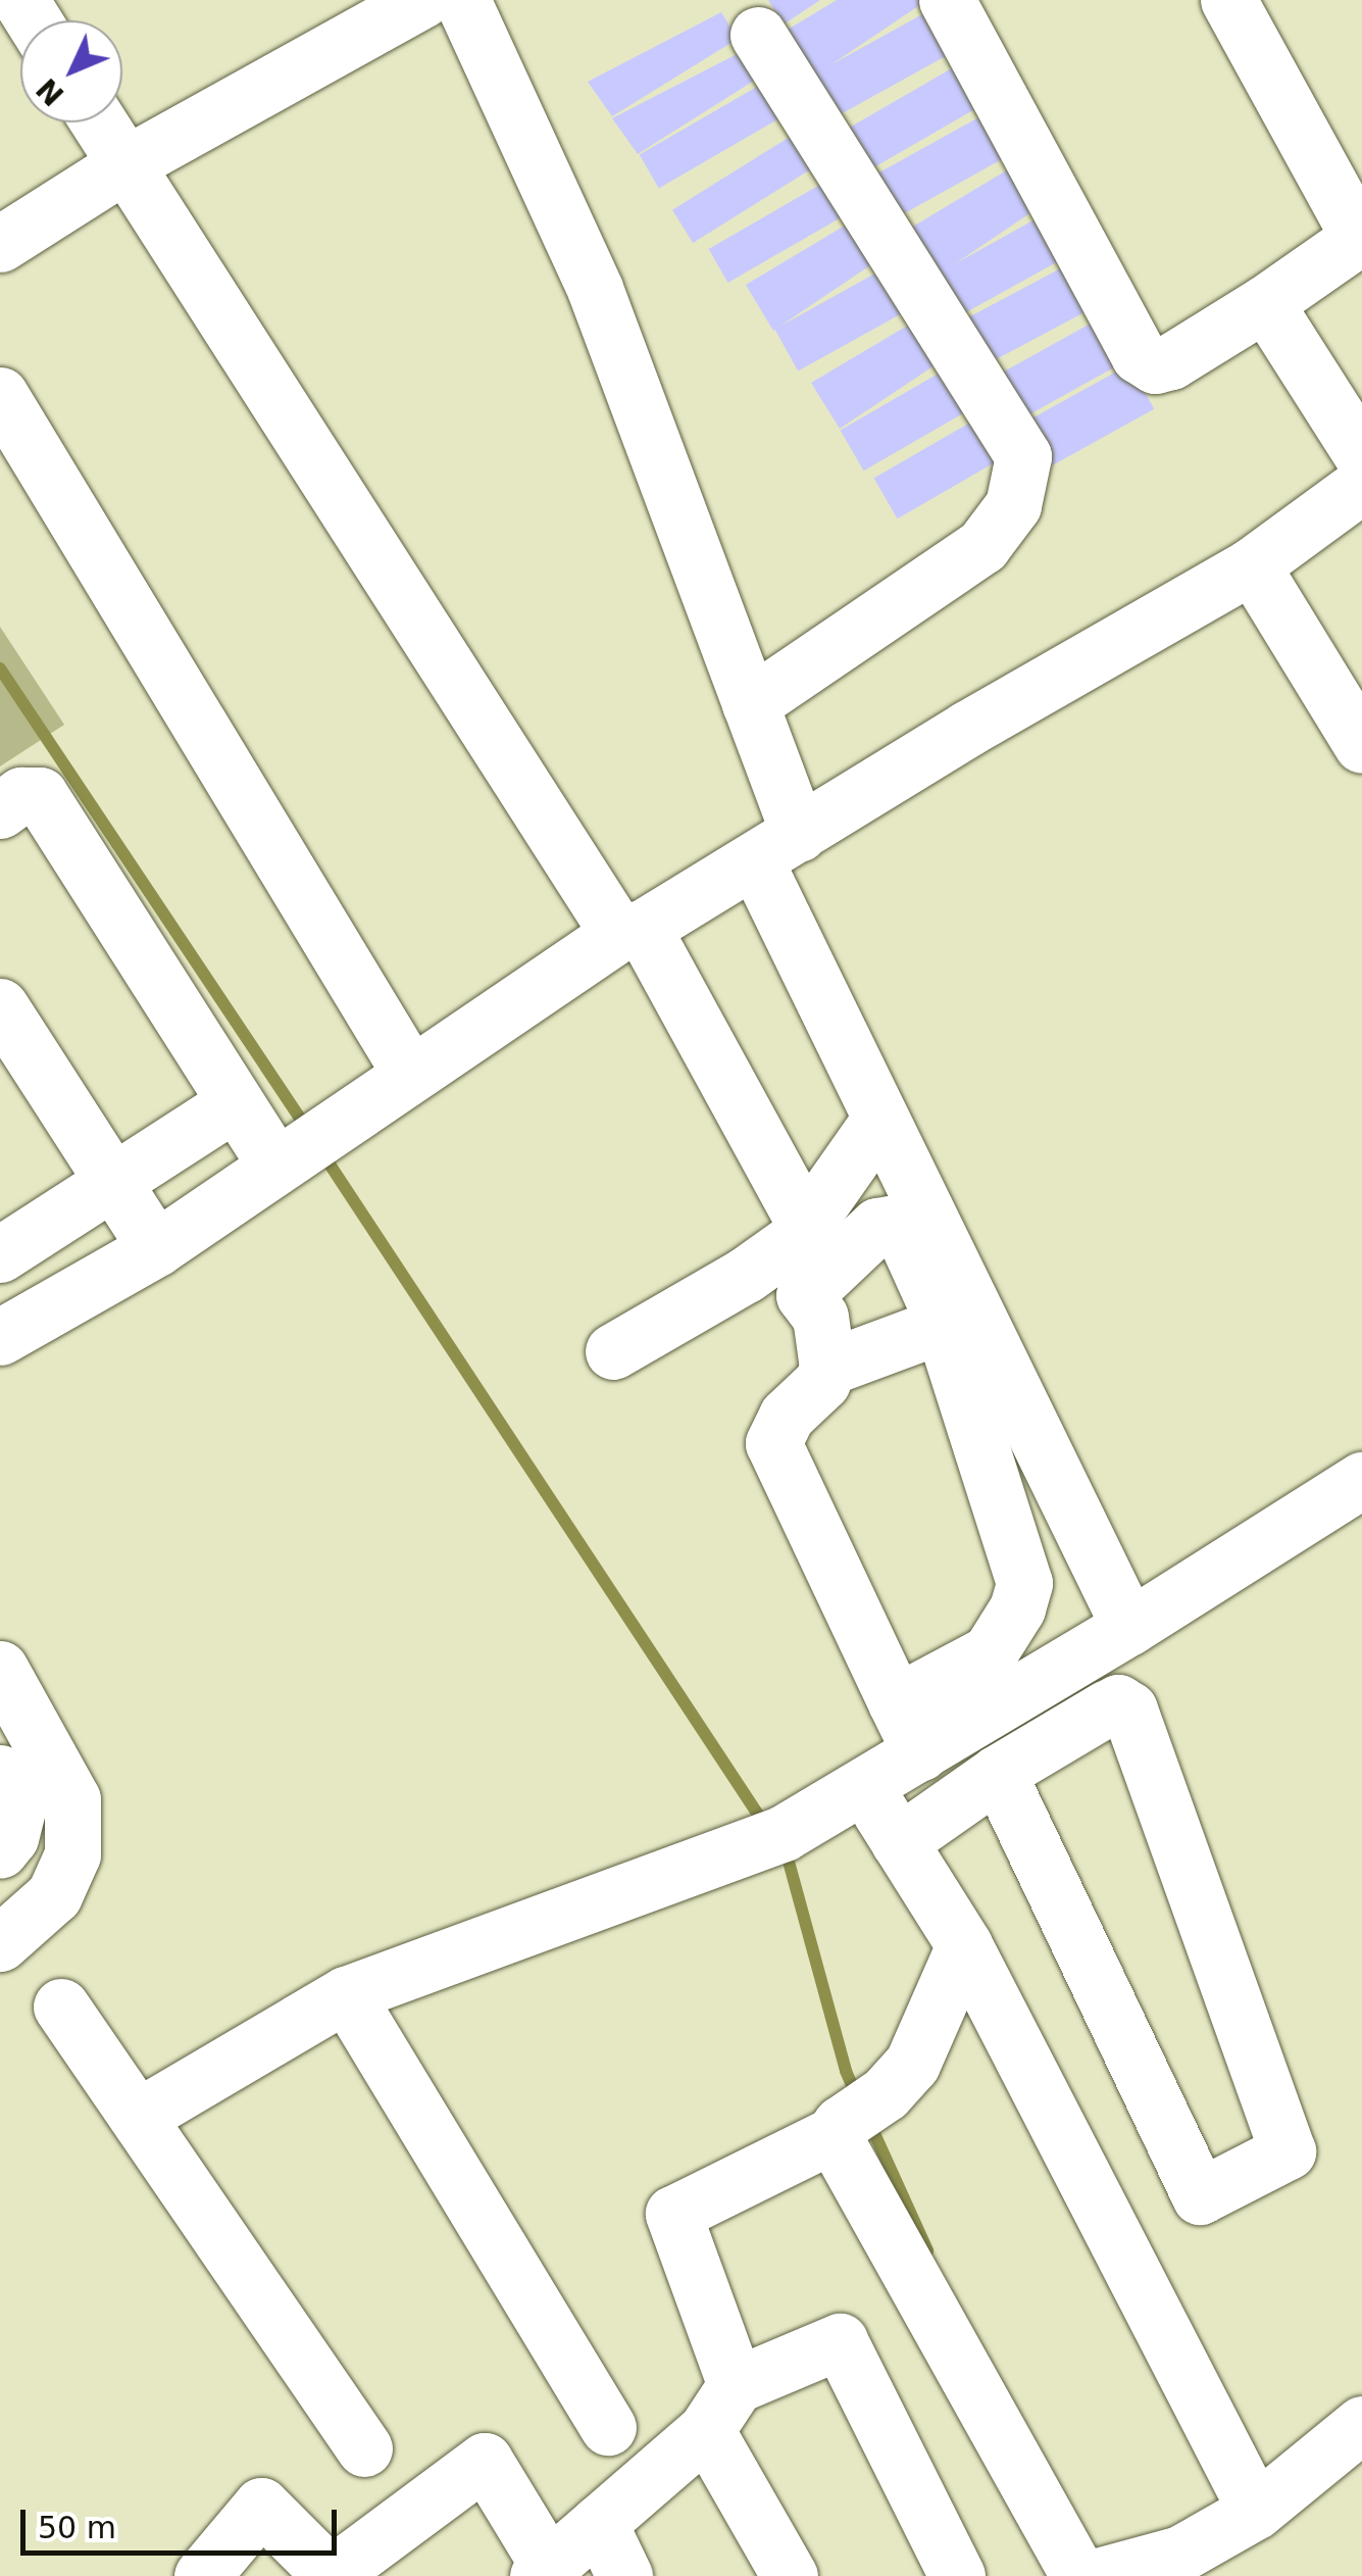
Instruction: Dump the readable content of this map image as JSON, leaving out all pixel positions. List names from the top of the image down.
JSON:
{
  "scale_bar": "50 m",
  "north": "bottom left"
}
